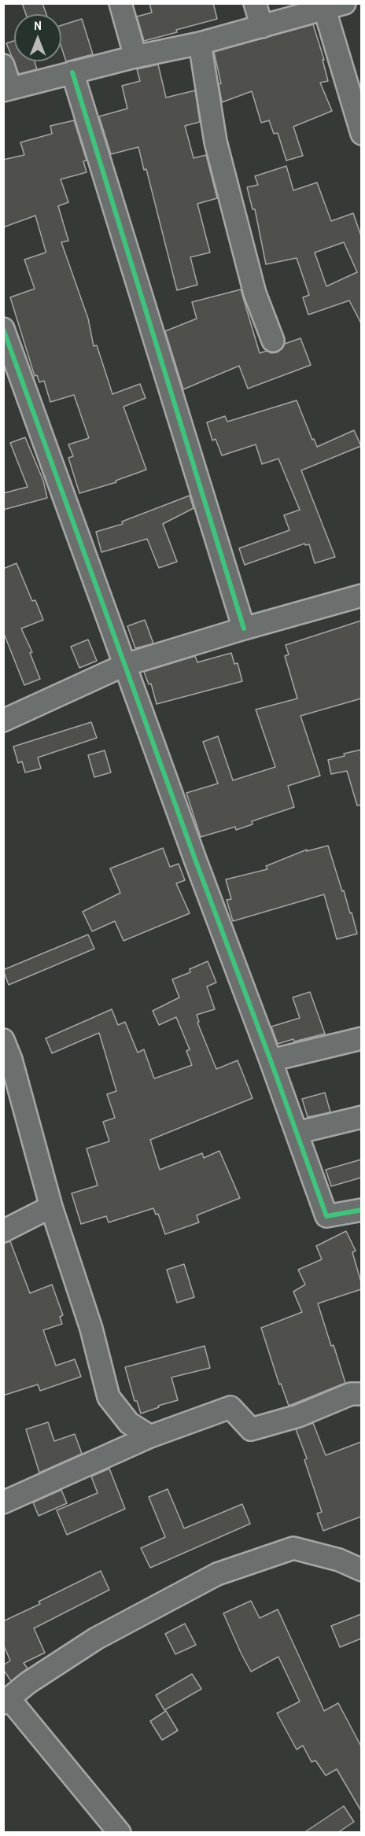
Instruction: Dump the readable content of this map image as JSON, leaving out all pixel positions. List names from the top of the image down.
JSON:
{
  "north": "top"
}
